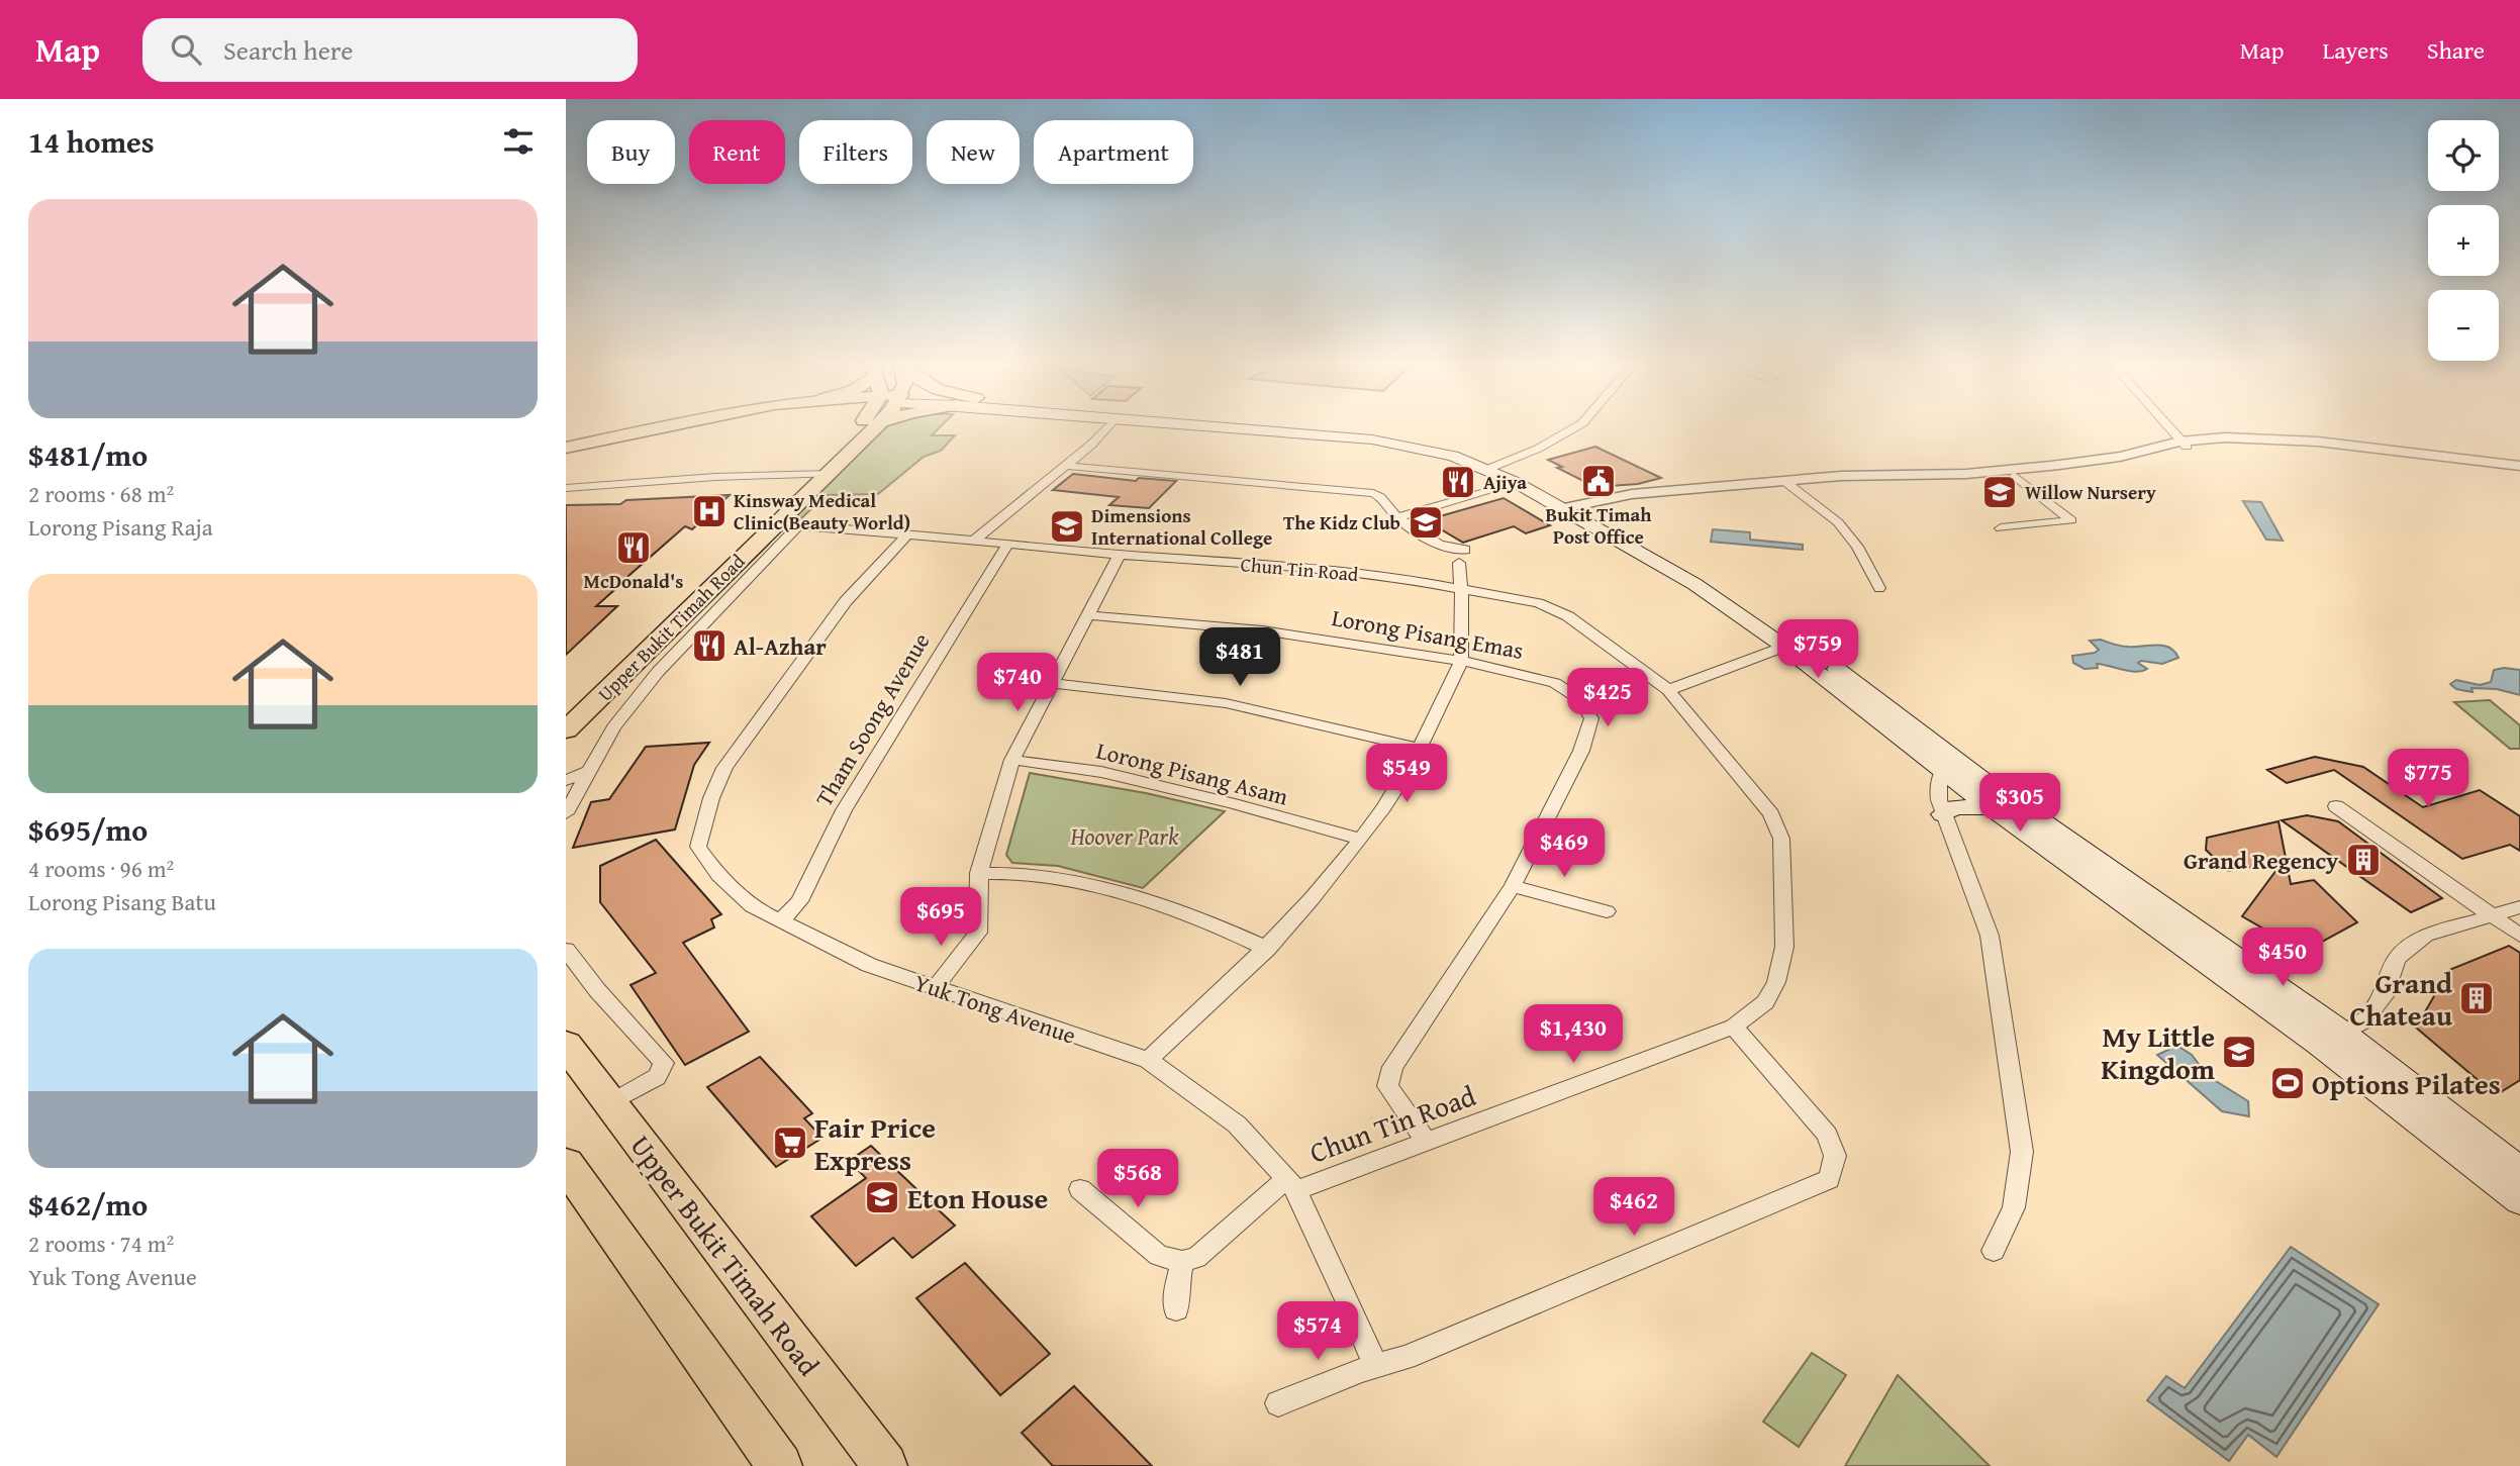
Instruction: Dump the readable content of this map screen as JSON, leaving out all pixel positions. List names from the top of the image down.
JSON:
{
  "streets": {
    "highway": ["Upper Bukit Timah Road"],
    "street": [
      "Chun Tin Road",
      "Lorong Pisang Emas",
      "Tham Soong Avenue",
      "Lorong Pisang Asam",
      "Yuk Tong Avenue"
    ]
  },
  "crossings": [
    ["Chun Tin Road", "Upper Bukit Timah Road"],
    ["Chun Tin Road", "Lorong Pisang Emas"],
    ["Chun Tin Road", "Tham Soong Avenue"],
    ["Chun Tin Road", "Yuk Tong Avenue"],
    ["Tham Soong Avenue", "Yuk Tong Avenue"]
  ],
  "parks": ["Hoover Park"],
  "places": {
    "public building": ["Bukit Timah Post Office"],
    "restaurant": ["Ajiya", "McDonald's", "Al-Azhar"],
    "school or university": [
      "Willow Nursery",
      "The Kidz Club",
      "Dimensions International College",
      "My Little Kingdom",
      "Eton House"
    ],
    "hospital": ["Kinsway Medical Clinic(Beauty World)"],
    "building": ["Grand Regency", "Grand Chateau"],
    "sports": ["Options Pilates"],
    "supermarket": ["Fair Price Express"]
  },
  "page": {
    "header": "Map",
    "search": "Search here",
    "nav": ["Map", "Layers", "Share"],
    "heading": "14 homes",
    "map_buttons": ["+", "−"],
    "chip": [
      "Buy",
      "Rent",
      "Filters",
      "New",
      "Apartment"
    ],
    "list": [
      {
        "name": "$481/mo",
        "note": "2 rooms · 68 m² · Lorong Pisang Raja"
      },
      {
        "name": "$695/mo",
        "note": "4 rooms · 96 m² · Lorong Pisang Batu"
      },
      {
        "name": "$462/mo",
        "note": "2 rooms · 74 m² · Yuk Tong Avenue"
      }
    ],
    "price": [
      "$759",
      "$481",
      "$740",
      "$425",
      "$549",
      "$775",
      "$305",
      "$469",
      "$695",
      "$450",
      "$1,430",
      "$568",
      "$462",
      "$574"
    ]
  }
}
